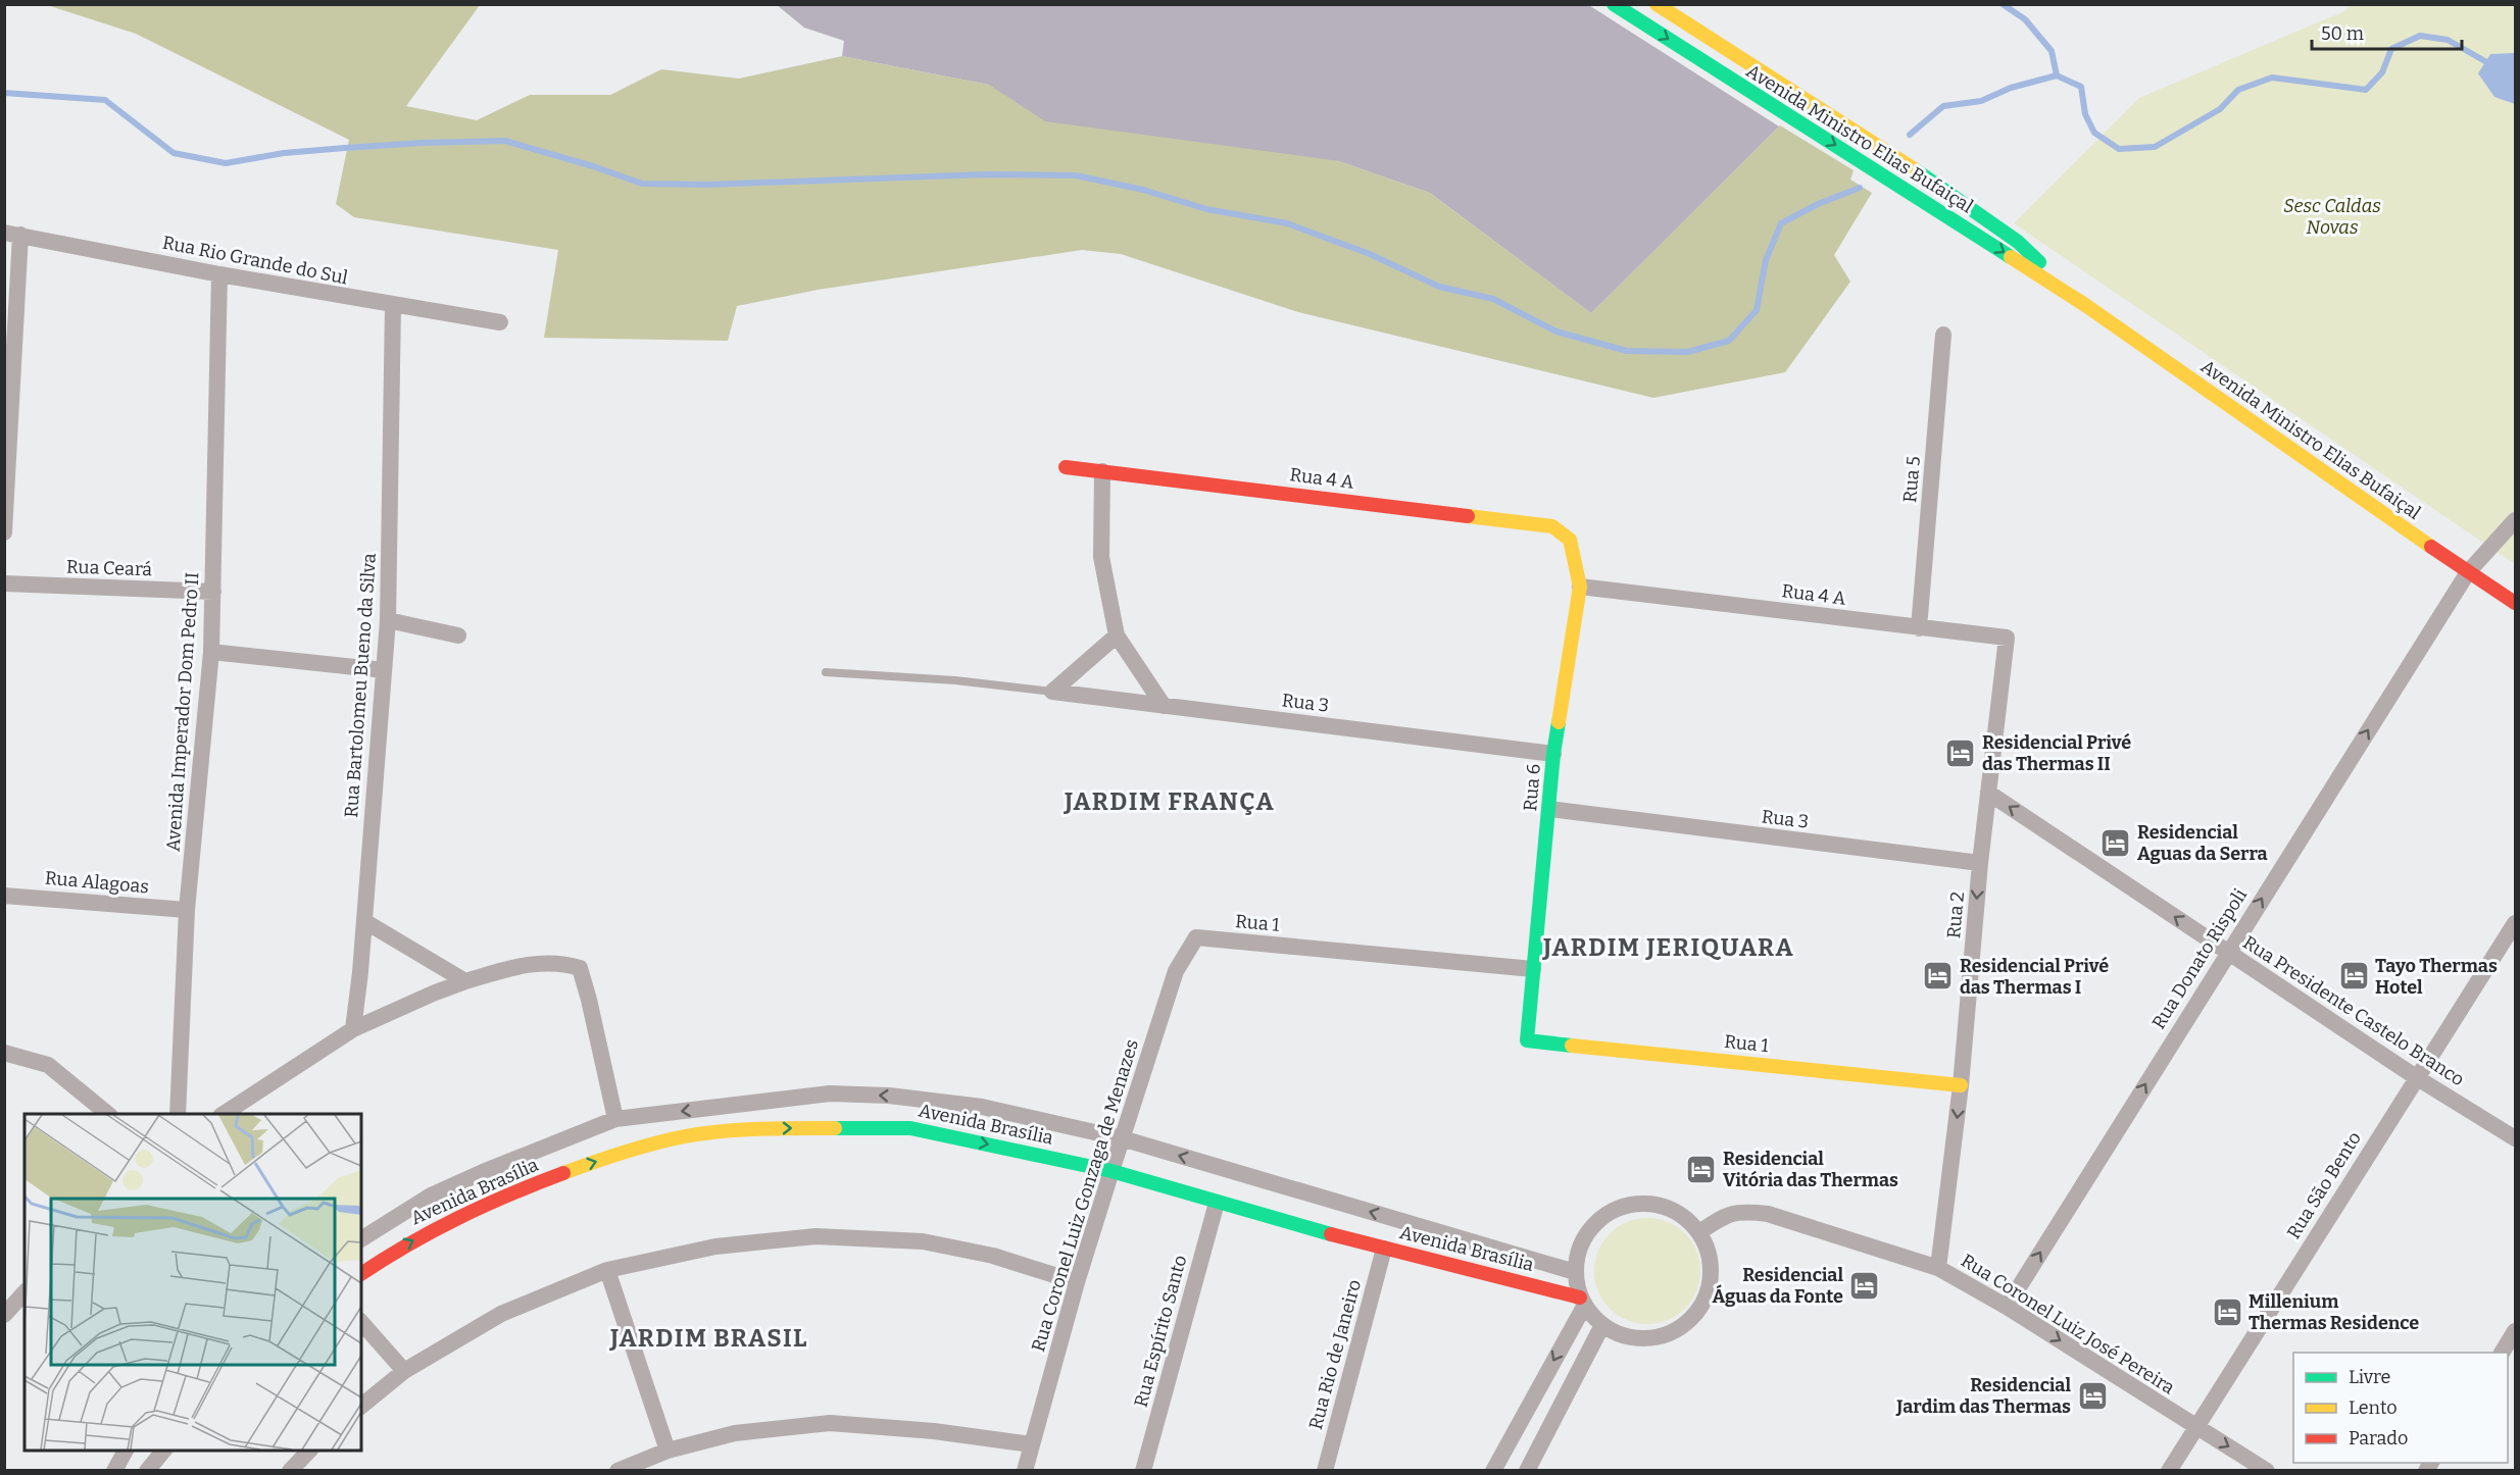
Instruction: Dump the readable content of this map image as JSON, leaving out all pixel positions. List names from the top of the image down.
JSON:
{
  "streets": {
    "street": [
      "Avenida Ministro Elias Bufaiçal",
      "Rua Rio Grande do Sul",
      "Rua 4 A",
      "Rua 5",
      "Rua Ceará",
      "Rua Bartolomeu Bueno da Silva",
      "Rua 3",
      "Avenida Imperador Dom Pedro II",
      "Rua 6",
      "Rua Alagoas",
      "Rua 2",
      "Rua 1",
      "Rua Donato Rispoli",
      "Rua Presidente Castelo Branco",
      "Avenida Brasília",
      "Rua São Bento",
      "Rua Coronel Luiz Gonzaga de Menazes",
      "Rua Coronel Luiz José Pereira",
      "Rua Espírito Santo",
      "Rua Rio de Janeiro"
    ]
  },
  "crossings": [
    ["Avenida Ministro Elias Bufaiçal", "Rua Donato Rispoli"],
    ["Rua Rio Grande do Sul", "Rua Bartolomeu Bueno da Silva"],
    ["Rua Rio Grande do Sul", "Avenida Imperador Dom Pedro II"],
    ["Rua 4 A", "Rua 5"],
    ["Rua 4 A", "Rua 6"],
    ["Rua 4 A", "Rua 2"],
    ["Rua Ceará", "Avenida Imperador Dom Pedro II"],
    ["Rua 3", "Rua 6"],
    ["Rua 3", "Rua 2"],
    ["Avenida Imperador Dom Pedro II", "Rua Alagoas"],
    ["Rua 6", "Rua 1"],
    ["Rua 2", "Rua 1"],
    ["Rua 2", "Rua Presidente Castelo Branco"],
    ["Rua 2", "Rua Coronel Luiz José Pereira"],
    ["Rua 1", "Rua Coronel Luiz Gonzaga de Menazes"],
    ["Rua Donato Rispoli", "Rua Presidente Castelo Branco"],
    ["Rua Donato Rispoli", "Rua Coronel Luiz José Pereira"],
    ["Rua Presidente Castelo Branco", "Rua São Bento"],
    ["Avenida Brasília", "Rua Coronel Luiz Gonzaga de Menazes"],
    ["Avenida Brasília", "Rua Coronel Luiz José Pereira"],
    ["Avenida Brasília", "Rua Espírito Santo"],
    ["Avenida Brasília", "Rua Rio de Janeiro"],
    ["Rua São Bento", "Rua Coronel Luiz José Pereira"]
  ],
  "one_way": [
    "Rua 2",
    "Rua Donato Rispoli",
    "Rua Presidente Castelo Branco",
    "Rua Coronel Luiz José Pereira"
  ],
  "districts": ["JARDIM FRANÇA", "JARDIM JERIQUARA", "JARDIM BRASIL"],
  "parks": ["Sesc Caldas Novas"],
  "places": {
    "hotel": [
      "Residencial Privé das Thermas II",
      "Residencial Aguas da Serra",
      "Residencial Privé das Thermas I",
      "Tayo Thermas Hotel",
      "Residencial Vitória das Thermas",
      "Residencial Águas da Fonte",
      "Millenium Thermas Residence",
      "Residencial Jardim das Thermas"
    ]
  },
  "legend": ["Livre", "Lento", "Parado"],
  "scale_bar": "50 m"
}
